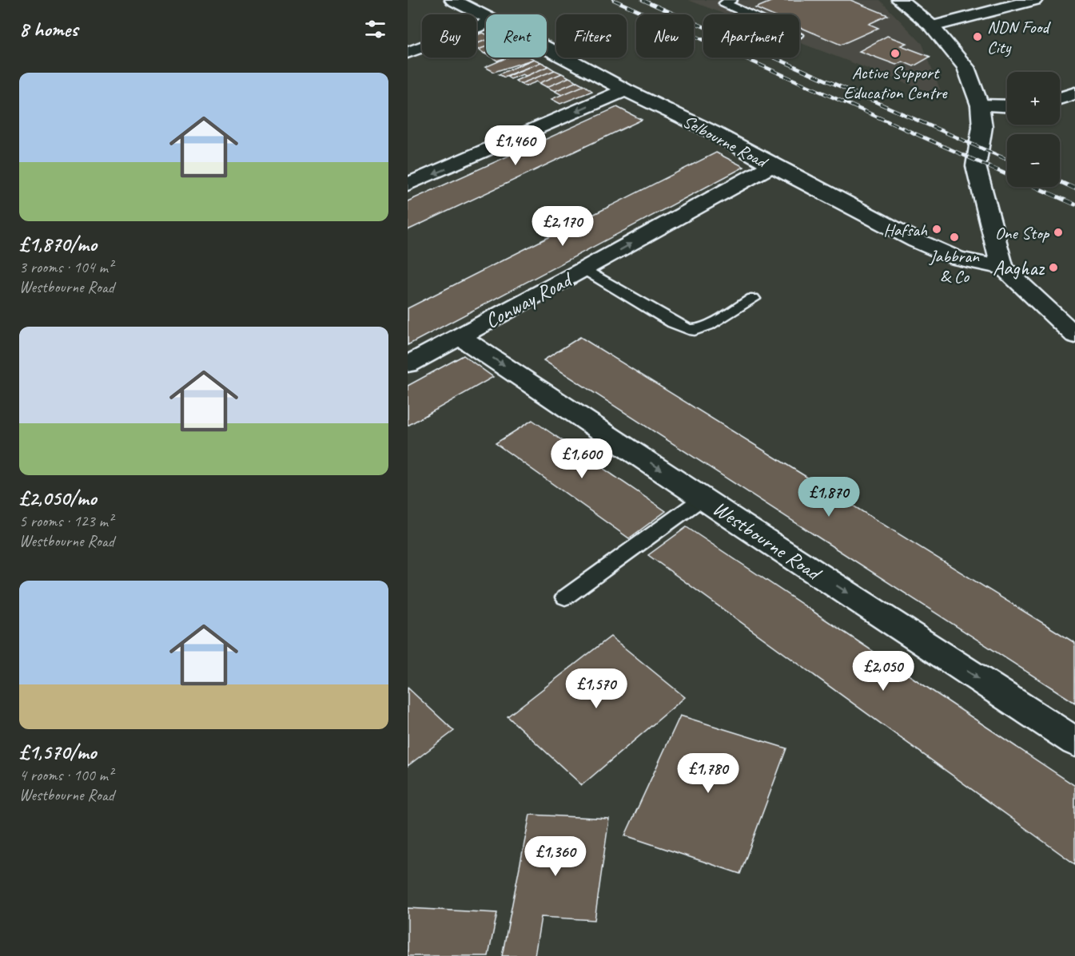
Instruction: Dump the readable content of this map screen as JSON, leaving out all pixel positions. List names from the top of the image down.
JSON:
{
  "streets": {
    "street": ["Selbourne Road", "Conway Road", "Westbourne Road"]
  },
  "crossings": [
    ["Selbourne Road", "Conway Road"],
    ["Conway Road", "Westbourne Road"]
  ],
  "one_way": ["Westbourne Road"],
  "places": [
    "NDN Food City",
    "Active Support Education Centre",
    "Hafsah",
    "One Stop",
    "Jabbran & Co",
    "Aaghaz"
  ],
  "page": {
    "heading": "8 homes",
    "chip": [
      "Buy",
      "Rent",
      "Filters",
      "New",
      "Apartment"
    ],
    "list": [
      {
        "name": "£1,870/mo",
        "note": "3 rooms · 104 m² · Westbourne Road"
      },
      {
        "name": "£2,050/mo",
        "note": "5 rooms · 123 m² · Westbourne Road"
      },
      {
        "name": "£1,570/mo",
        "note": "4 rooms · 100 m² · Westbourne Road"
      }
    ],
    "map_buttons": ["+", "−"],
    "price": [
      "£1,460",
      "£2,170",
      "£1,600",
      "£1,870",
      "£2,050",
      "£1,570",
      "£1,780",
      "£1,360"
    ]
  }
}
